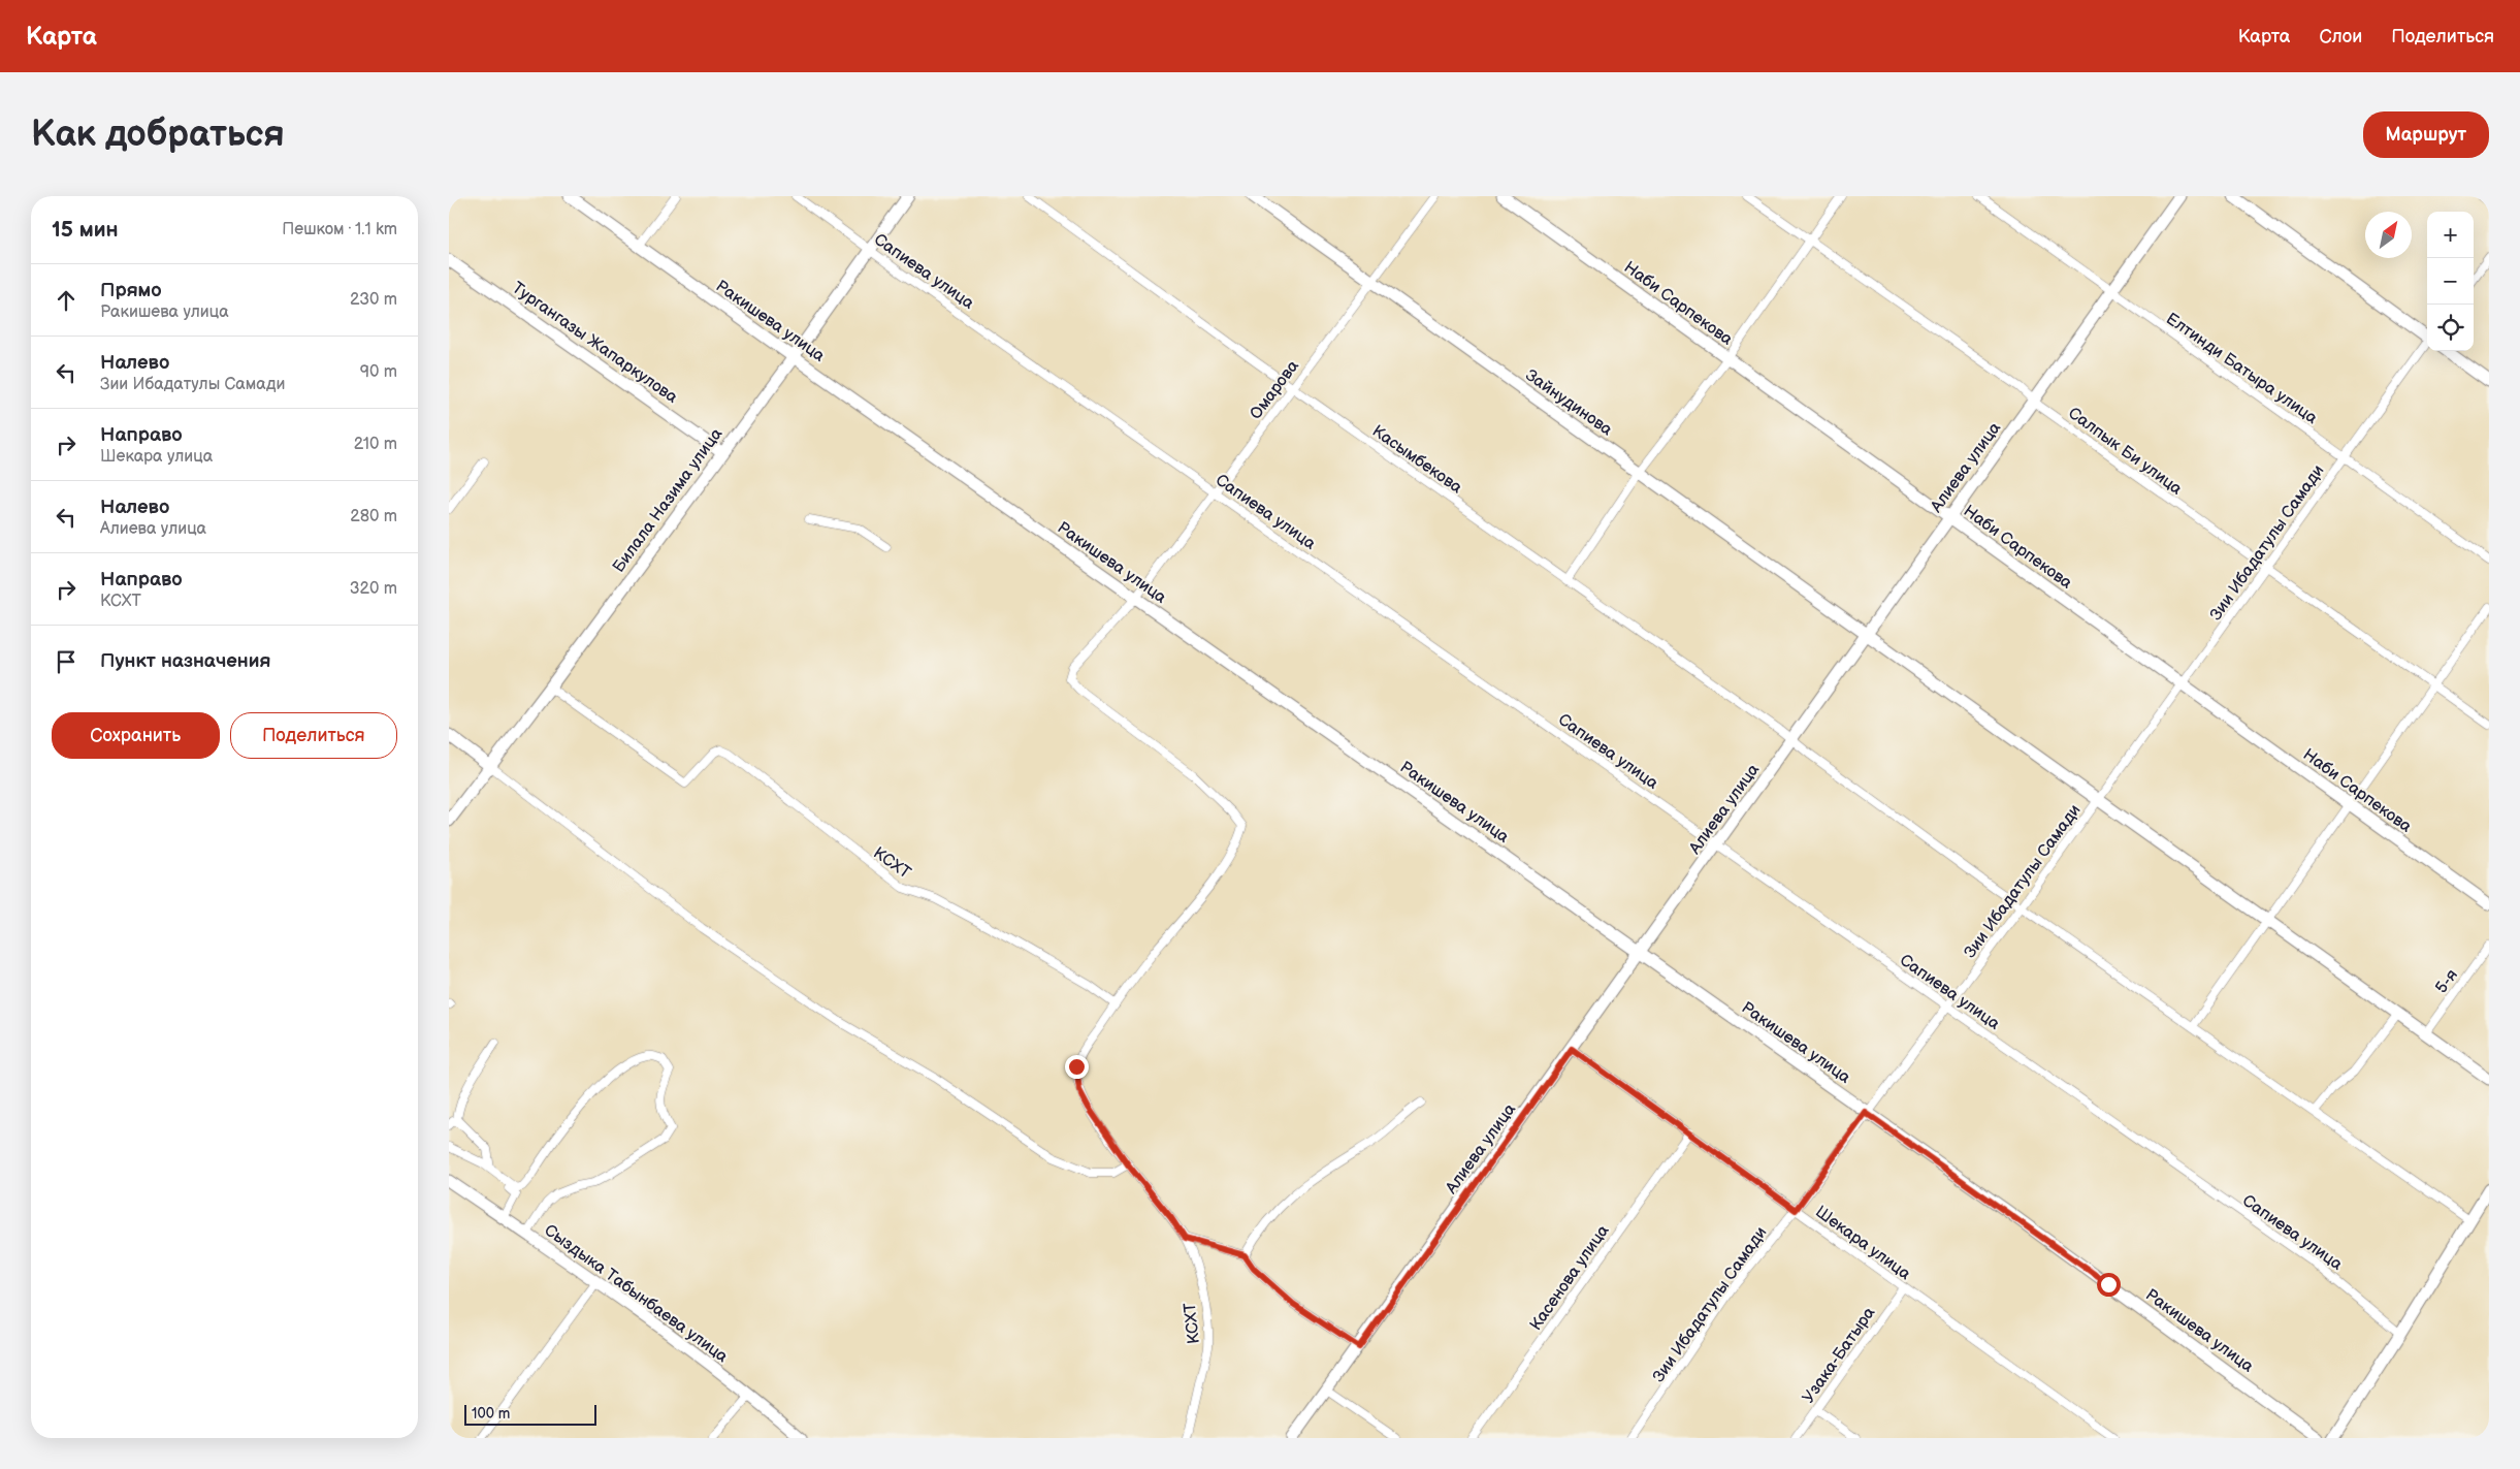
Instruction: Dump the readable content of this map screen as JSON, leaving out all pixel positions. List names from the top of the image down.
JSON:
{
  "streets": {
    "street": [
      "Сапиева улица",
      "Наби Сарпекова",
      "Ракишева улица",
      "Тургангазы Жапаркулова",
      "Елтинди Батыра улица",
      "Омарова",
      "Зайнудинова",
      "Салпык Би улица",
      "Касымбекова",
      "Алиева улица",
      "Билала Назима улица",
      "Зии Ибадатулы Самади",
      "КСХТ",
      "5-я",
      "Шекара улица",
      "Касенова улица",
      "Сыздыка Табынбаева улица",
      "Узака-Батыра"
    ]
  },
  "crossings": [
    ["Сапиева улица", "Омарова"],
    ["Сапиева улица", "Алиева улица"],
    ["Сапиева улица", "Билала Назима улица"],
    ["Сапиева улица", "Зии Ибадатулы Самади"],
    ["Наби Сарпекова", "Алиева улица"],
    ["Наби Сарпекова", "Зии Ибадатулы Самади"],
    ["Ракишева улица", "Омарова"],
    ["Ракишева улица", "Алиева улица"],
    ["Ракишева улица", "Билала Назима улица"],
    ["Ракишева улица", "Зии Ибадатулы Самади"],
    ["Тургангазы Жапаркулова", "Билала Назима улица"],
    ["Елтинди Батыра улица", "Алиева улица"],
    ["Елтинди Батыра улица", "Зии Ибадатулы Самади"],
    ["Омарова", "Зайнудинова"],
    ["Омарова", "Касымбекова"],
    ["Омарова", "КСХТ"],
    ["Зайнудинова", "Алиева улица"],
    ["Зайнудинова", "Зии Ибадатулы Самади"],
    ["Зайнудинова", "5-я"],
    ["Салпык Би улица", "Алиева улица"],
    ["Салпык Би улица", "Зии Ибадатулы Самади"],
    ["Касымбекова", "Алиева улица"],
    ["Касымбекова", "Зии Ибадатулы Самади"],
    ["Алиева улица", "Шекара улица"],
    ["Билала Назима улица", "КСХТ"],
    ["Зии Ибадатулы Самади", "Шекара улица"],
    ["Шекара улица", "Касенова улица"],
    ["Шекара улица", "Узака-Батыра"]
  ],
  "scale_bar": "100 m",
  "north": "top right",
  "page": {
    "header": "Карта",
    "nav": ["Карта", "Слои", "Поделиться"],
    "buttons": [
      "Маршрут",
      ["Сохранить", "Поделиться"]
    ],
    "title": "Как добраться",
    "heading": ["15 мин", "Пешком · 1.1 km"],
    "map_buttons": ["+", "−"],
    "list": [
      ["Прямо", "Ракишева улица", "230 m"],
      ["Налево", "Зии Ибадатулы Самади", "90 m"],
      ["Направо", "Шекара улица", "210 m"],
      ["Налево", "Алиева улица", "280 m"],
      ["Направо", "КСХТ", "320 m"],
      "Пункт назначения"
    ],
    "scale": "100 m"
  }
}
